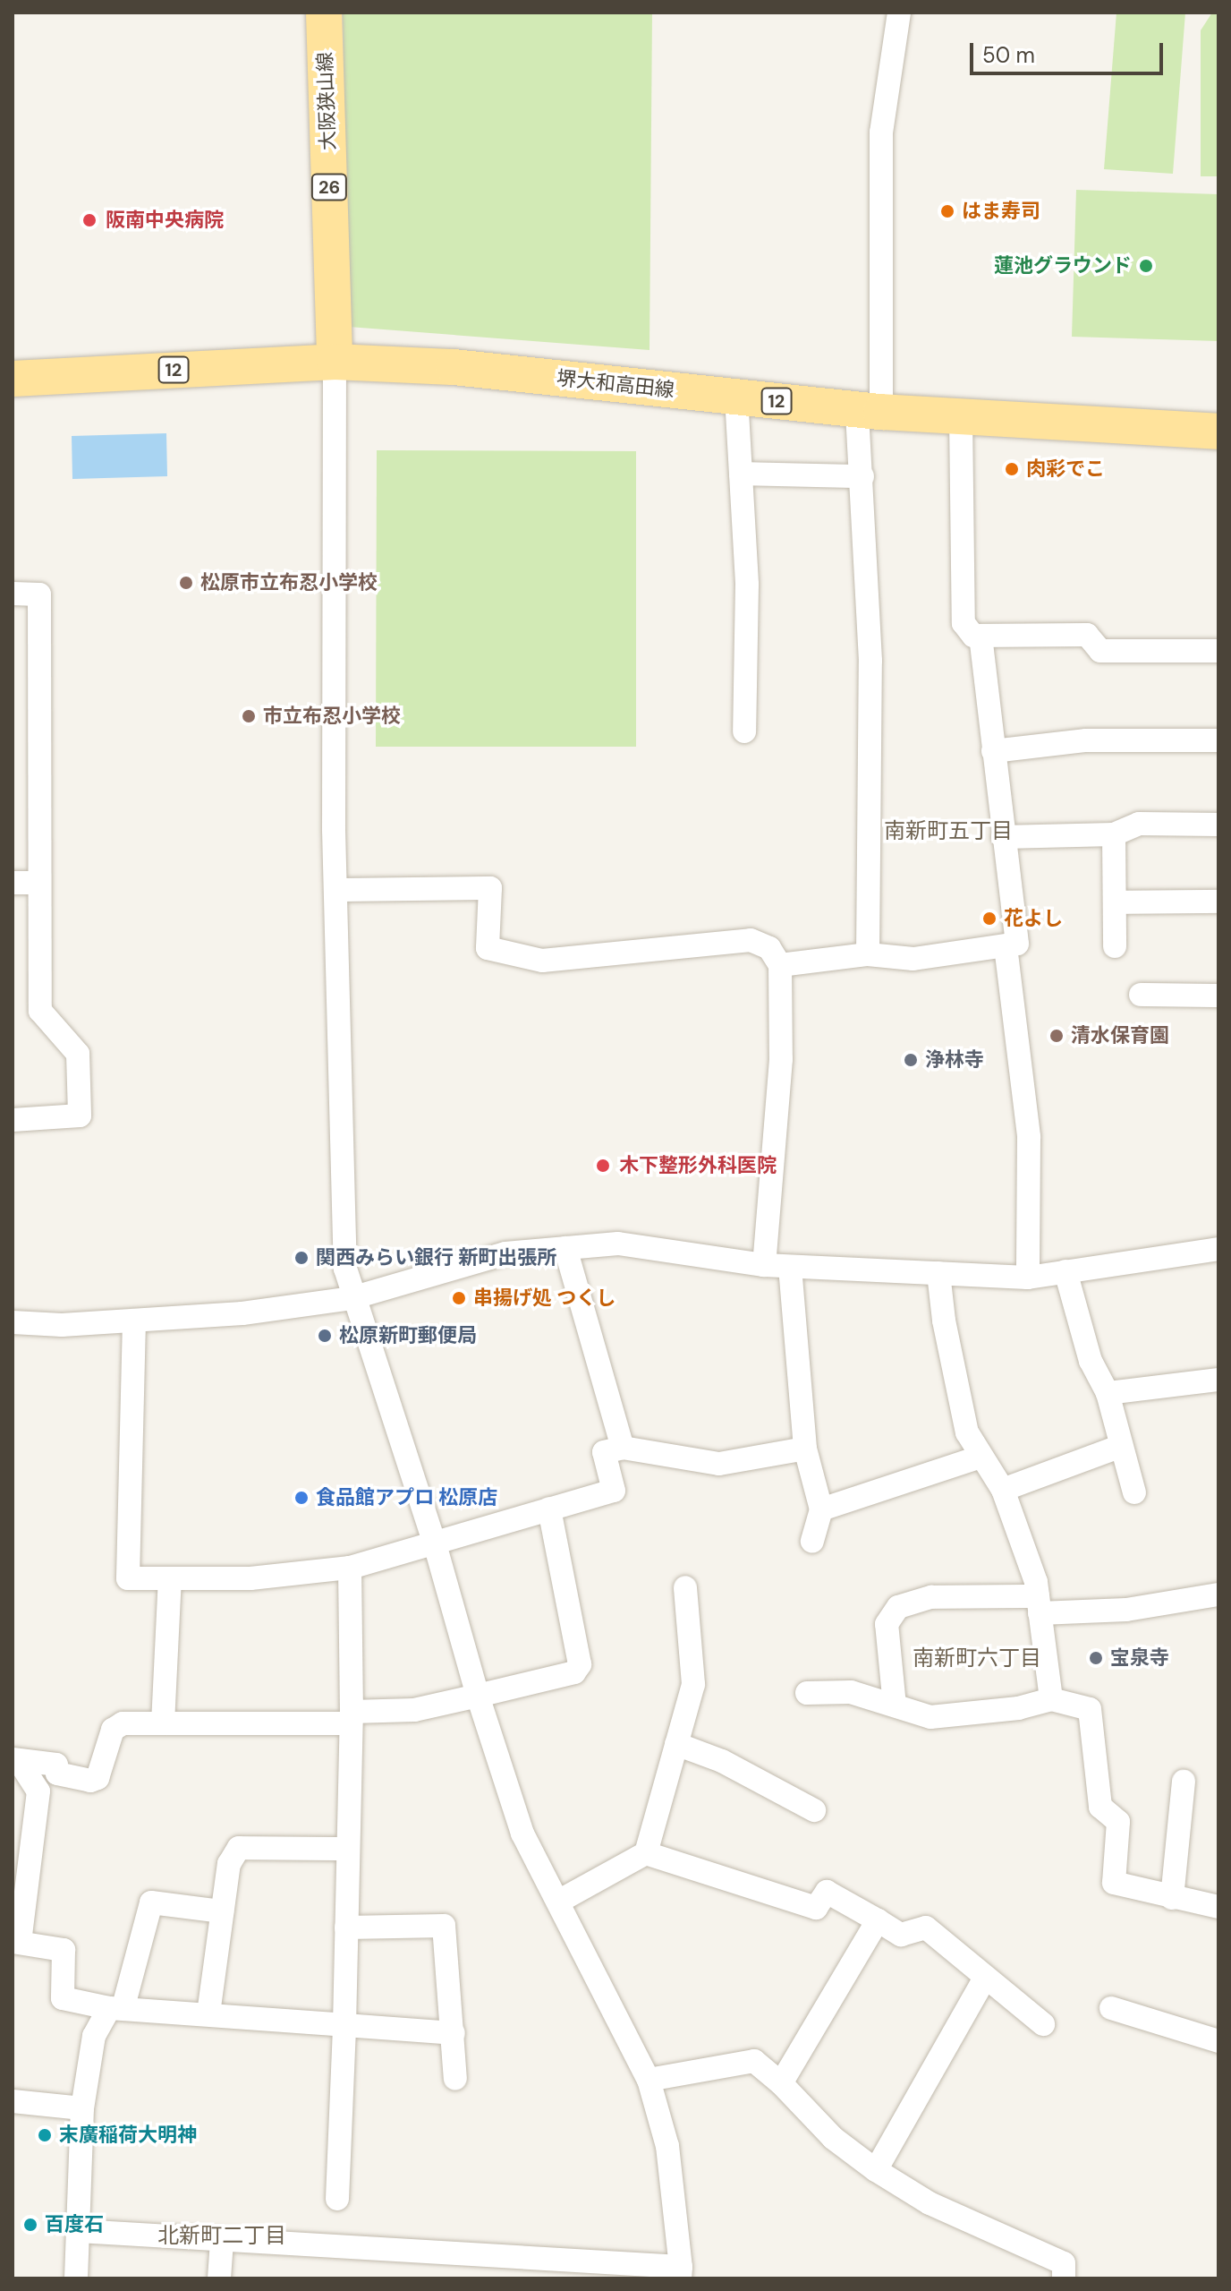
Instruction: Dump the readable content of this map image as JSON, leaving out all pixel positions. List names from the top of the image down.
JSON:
{
  "streets": {
    "main road": [
      "大阪狭山線",
      "26",
      "12",
      "堺大和高田線"
    ]
  },
  "crossings": [
    ["大阪狭山線", "堺大和高田線"]
  ],
  "districts": ["南新町五丁目", "南新町六丁目", "北新町二丁目"],
  "places": [
    "はま寿司",
    "阪南中央病院",
    "蓮池グラウンド",
    "肉彩でこ",
    "松原市立布忍小学校",
    "市立布忍小学校",
    "花よし",
    "清水保育園",
    "浄林寺",
    "木下整形外科医院",
    "関西みらい銀行 新町出張所",
    "串揚げ処 つくし",
    "松原新町郵便局",
    "食品館アプロ 松原店",
    "宝泉寺",
    "末廣稲荷大明神",
    "百度石"
  ],
  "scale_bar": "50 m"
}
